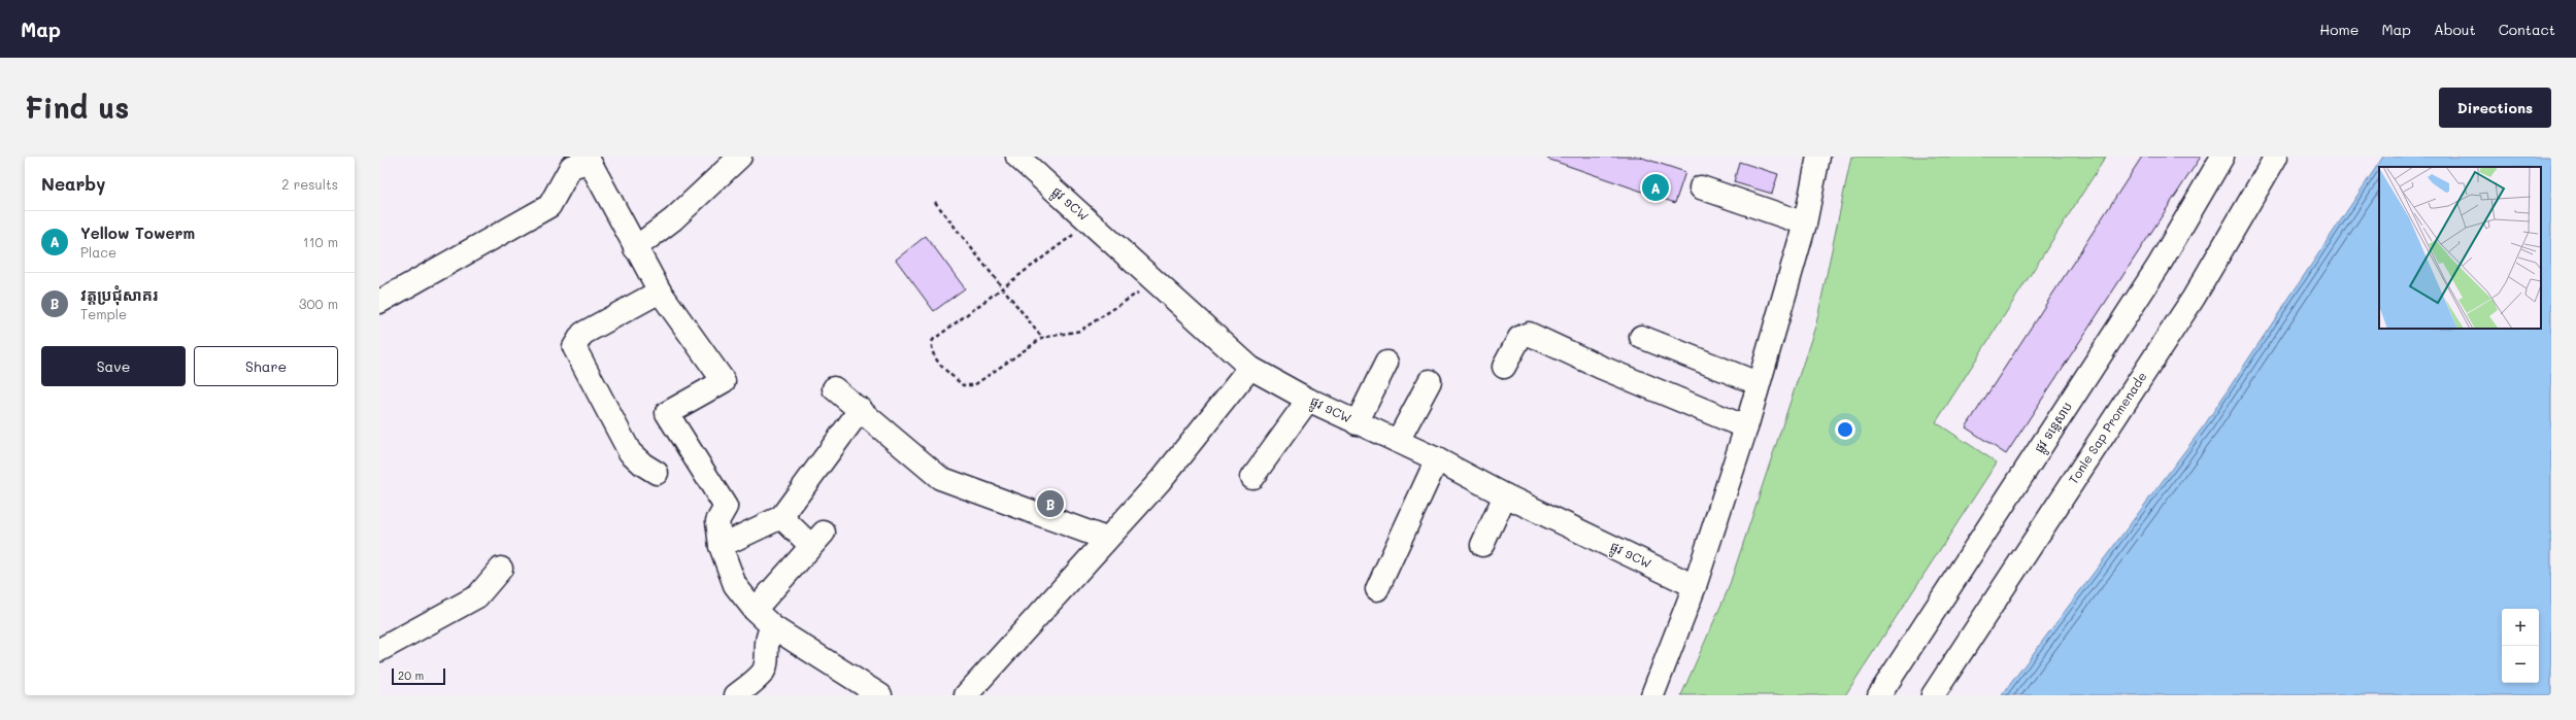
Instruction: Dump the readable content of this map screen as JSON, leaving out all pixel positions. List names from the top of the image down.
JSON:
{
  "streets": {
    "street": ["ផ្លូវ ១CW", "ផ្លូវ ទន្លេសាប", "Tonle Sap Promenade"]
  },
  "scale_bar": "20 m",
  "page": {
    "header": "Map",
    "nav": [
      "Home",
      "Map",
      "About",
      "Contact"
    ],
    "buttons": [
      "Directions",
      ["Save", "Share"]
    ],
    "title": "Find us",
    "heading": ["Nearby", "2 results"],
    "pins": ["A", "B"],
    "list": [
      {
        "mark": "A",
        "name": "Yellow Towerm",
        "note": "Place",
        "value": "110 m"
      },
      {
        "mark": "B",
        "name": "វត្តប្រជុំសាគរ",
        "note": "Temple",
        "value": "300 m"
      }
    ],
    "map_buttons": ["+", "−"],
    "scale": "20 m"
  }
}
